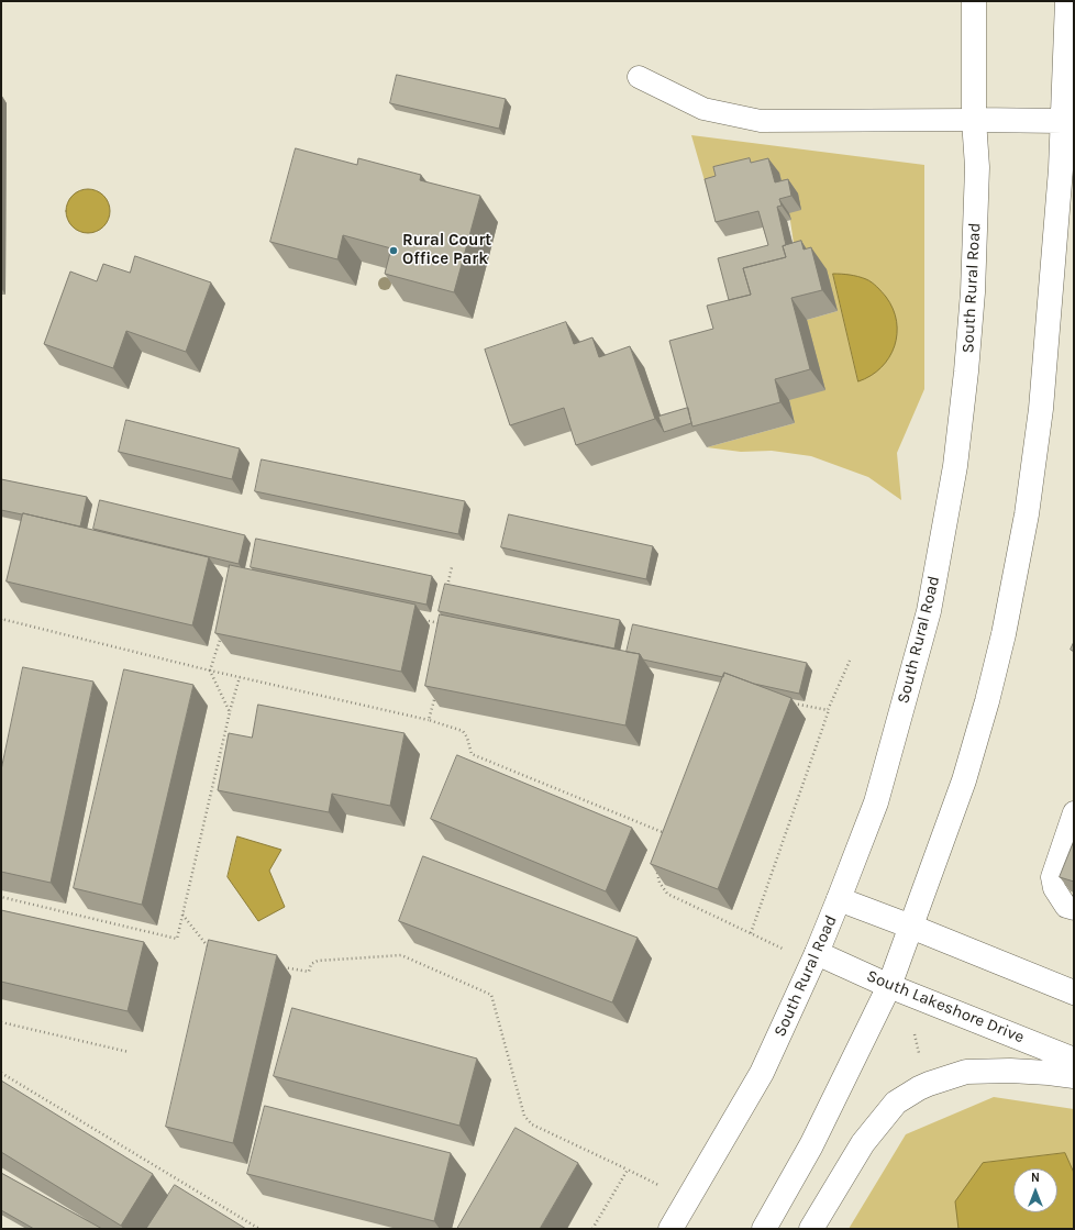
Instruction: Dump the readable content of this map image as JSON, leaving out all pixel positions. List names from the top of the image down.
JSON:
{
  "streets": {
    "main road": ["South Rural Road", "South Lakeshore Drive"]
  },
  "crossings": [
    ["South Rural Road", "South Lakeshore Drive"]
  ],
  "places": ["Rural Court Office Park"],
  "north": "top"
}
